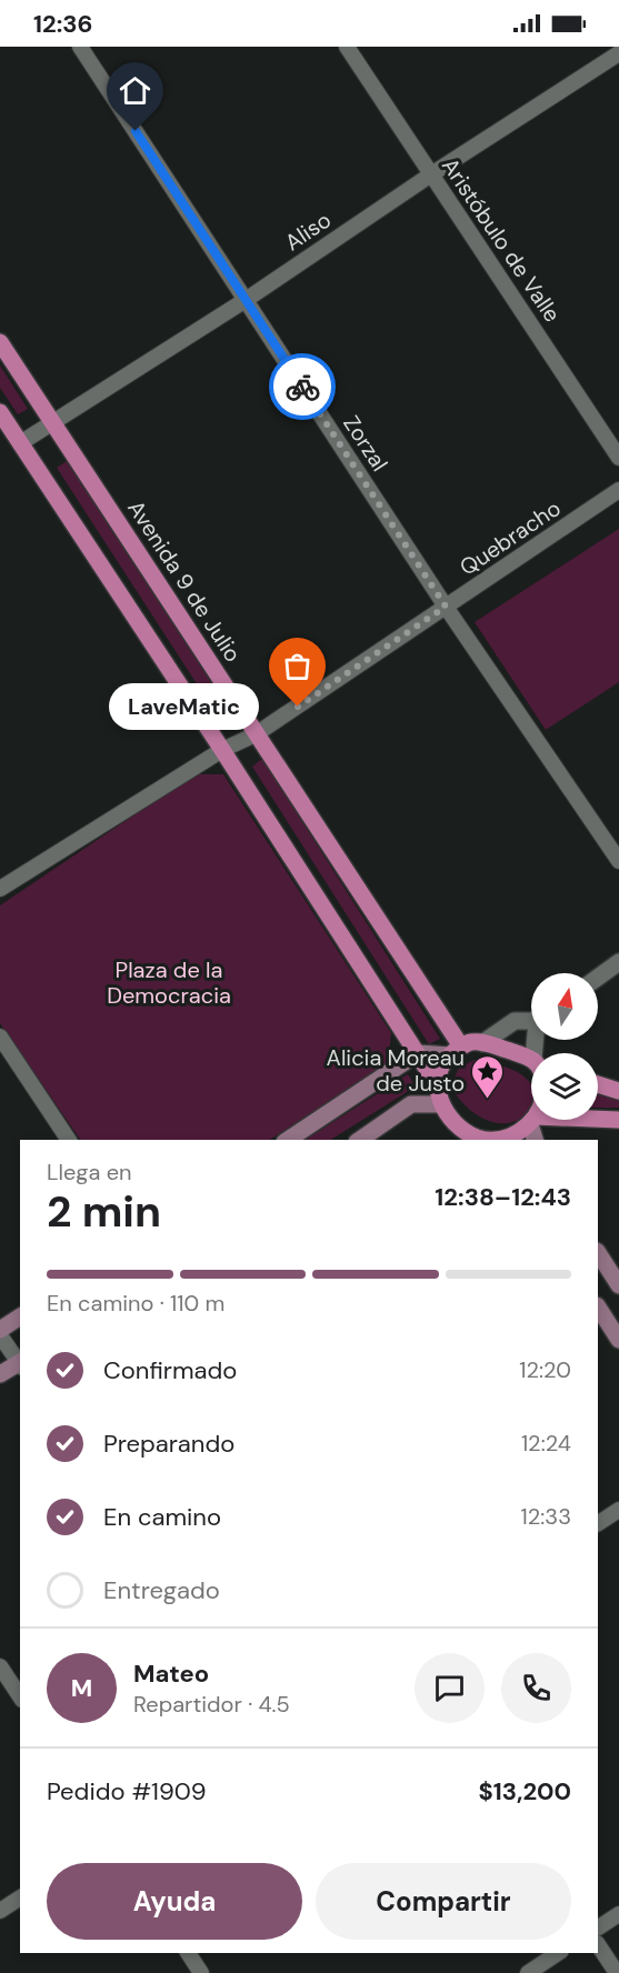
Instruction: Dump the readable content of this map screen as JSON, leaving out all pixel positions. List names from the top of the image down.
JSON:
{
  "streets": {
    "main road": ["Avenida 9 de Julio"],
    "street": [
      "Aliso",
      "Aristóbulo de Valle",
      "Zorzal",
      "Quebracho"
    ]
  },
  "crossings": [
    ["Aliso", "Aristóbulo de Valle"],
    ["Aliso", "Zorzal"],
    ["Aliso", "Avenida 9 de Julio"],
    ["Zorzal", "Quebracho"],
    ["Quebracho", "Avenida 9 de Julio"]
  ],
  "parks": ["Plaza de la Democracia"],
  "places": {
    "other": ["LaveMatic"],
    "place": ["Alicia Moreau de Justo"]
  },
  "north": "top",
  "page": {
    "status": "12:36",
    "bubble": "LaveMatic",
    "heading": ["2 min", "Llega en", "12:38–12:43"],
    "panel": [
      "Mateo",
      "Repartidor · 4.5",
      "Pedido #1909",
      "$13,200"
    ],
    "bar": "En camino · 110 m",
    "list": [
      ["Confirmado", "12:20"],
      ["Preparando", "12:24"],
      ["En camino", "12:33"],
      "Entregado"
    ],
    "round": "M",
    "buttons": ["Ayuda", "Compartir"]
  }
}
